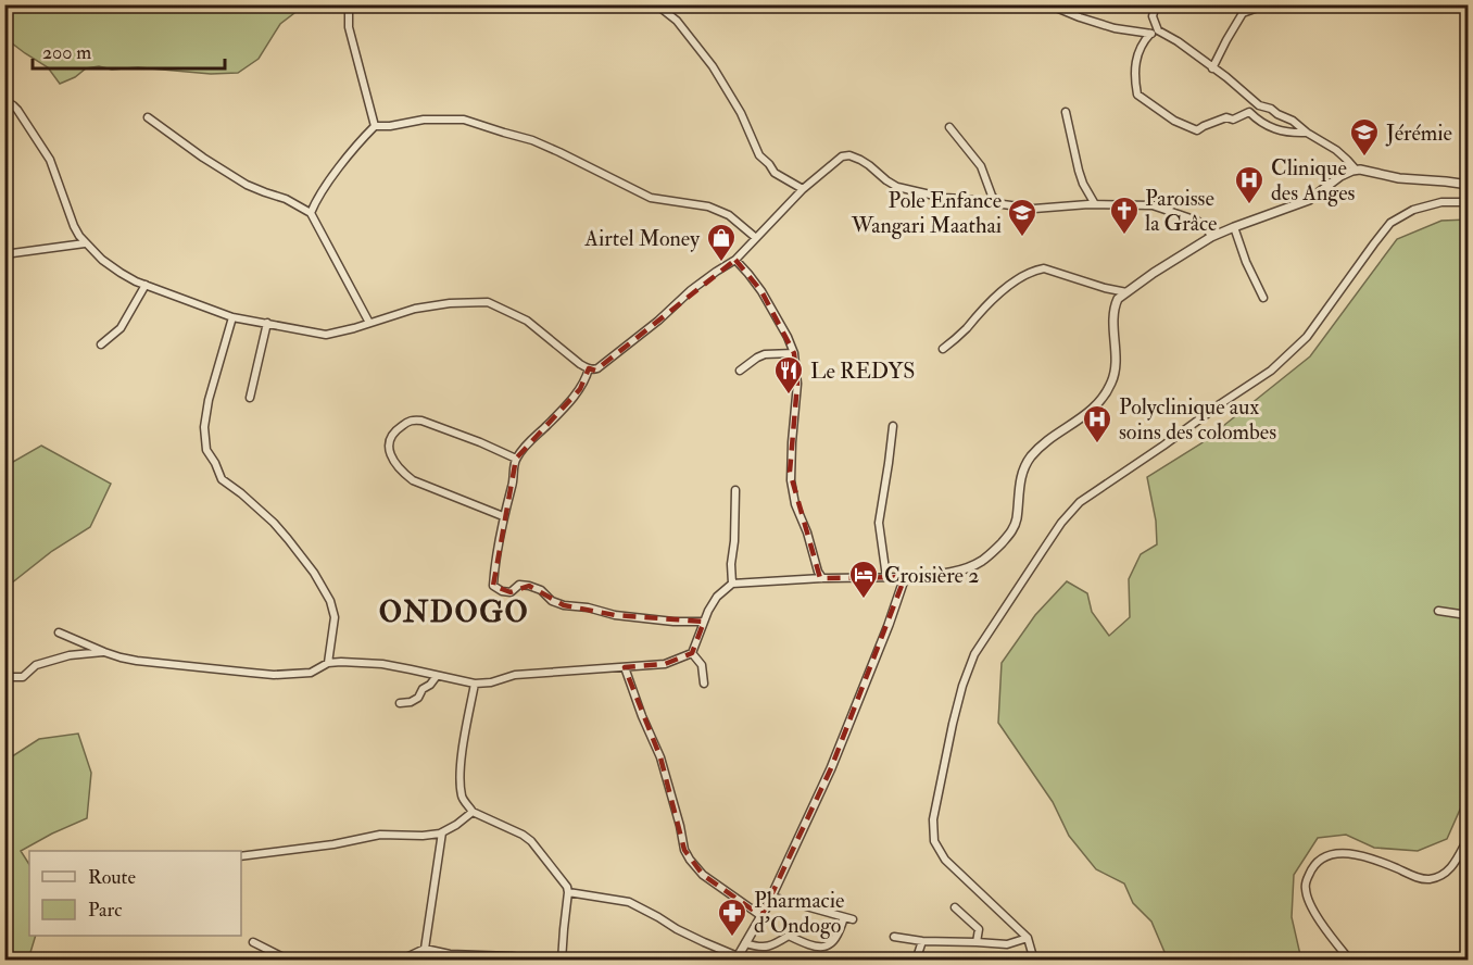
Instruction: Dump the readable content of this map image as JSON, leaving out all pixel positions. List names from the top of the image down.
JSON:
{
  "districts": ["ONDOGO"],
  "places": {
    "school or university": ["Jérémie", "Pole Enfance Wangari Maathai"],
    "hospital": ["Clinique des Anges", "Polyclinique aux soins des colombes"],
    "church": ["Paroisse la Grâce"],
    "shop": ["Airtel Money"],
    "restaurant": ["Le REDYS"],
    "hotel": ["Croisière 2"],
    "pharmacy": ["Pharmacie d'Ondogo"]
  },
  "legend": ["Route", "Parc"],
  "scale_bar": "200 m"
}
